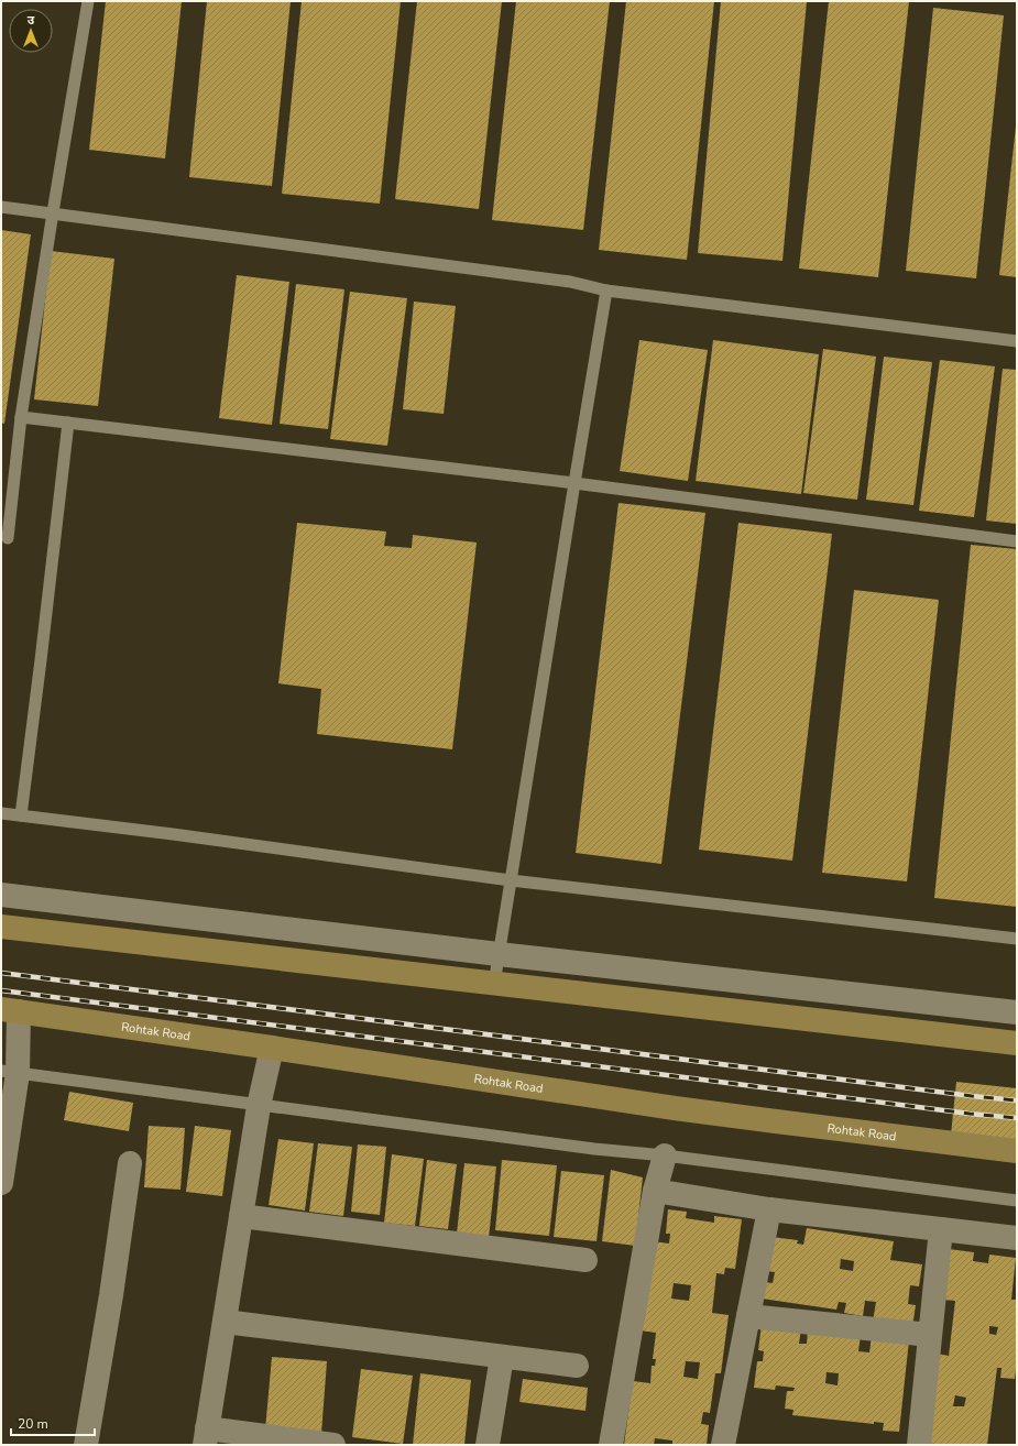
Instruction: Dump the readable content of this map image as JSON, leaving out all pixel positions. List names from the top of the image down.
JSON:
{
  "streets": {
    "highway": ["Rohtak Road"]
  },
  "scale_bar": "20 m",
  "north": "top"
}
